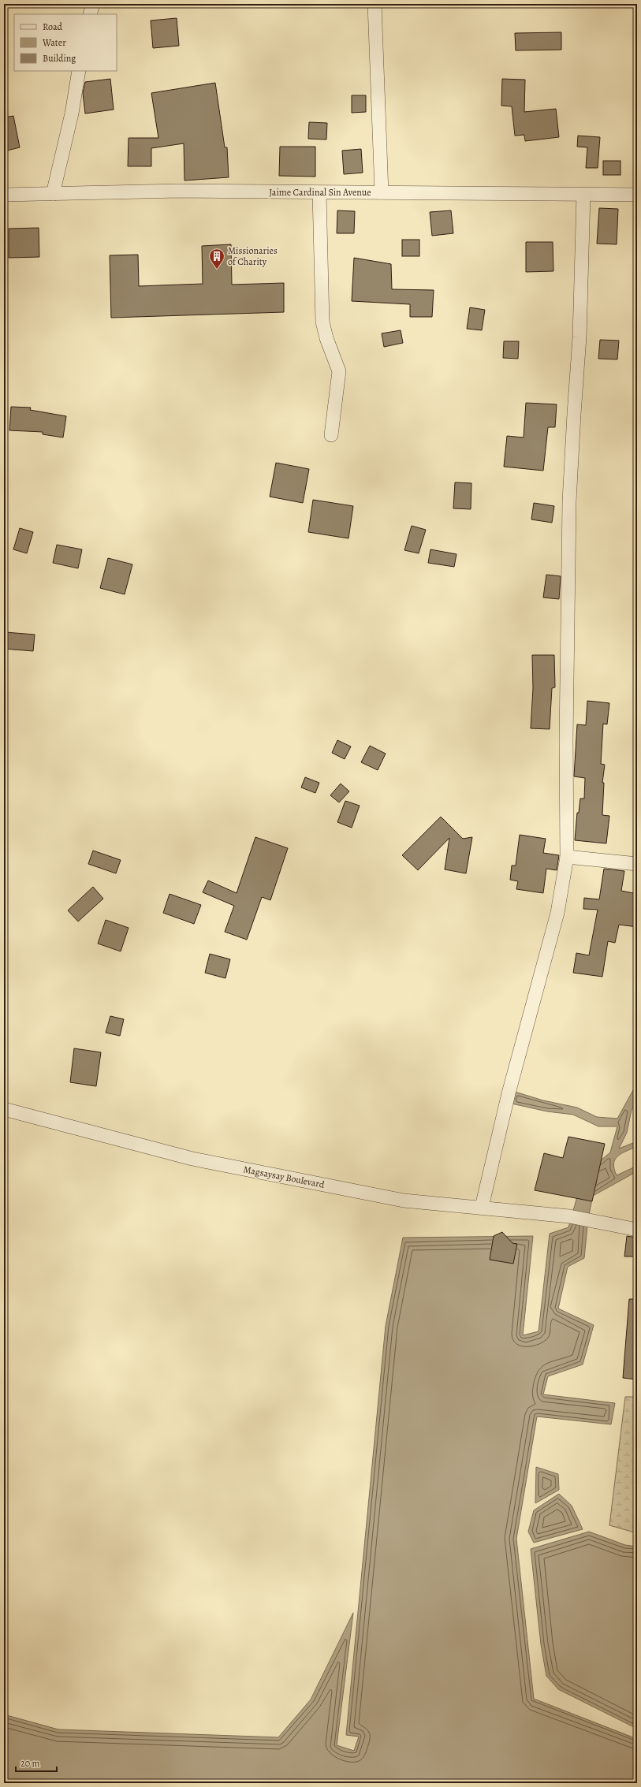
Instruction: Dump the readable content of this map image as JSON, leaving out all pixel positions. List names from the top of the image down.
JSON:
{
  "streets": {
    "street": ["Jaime Cardinal Sin Avenue", "Magsaysay Boulevard"]
  },
  "places": {
    "building": ["Missionaries of Charity"]
  },
  "legend": ["Road", "Water", "Building"],
  "scale_bar": "20 m"
}
